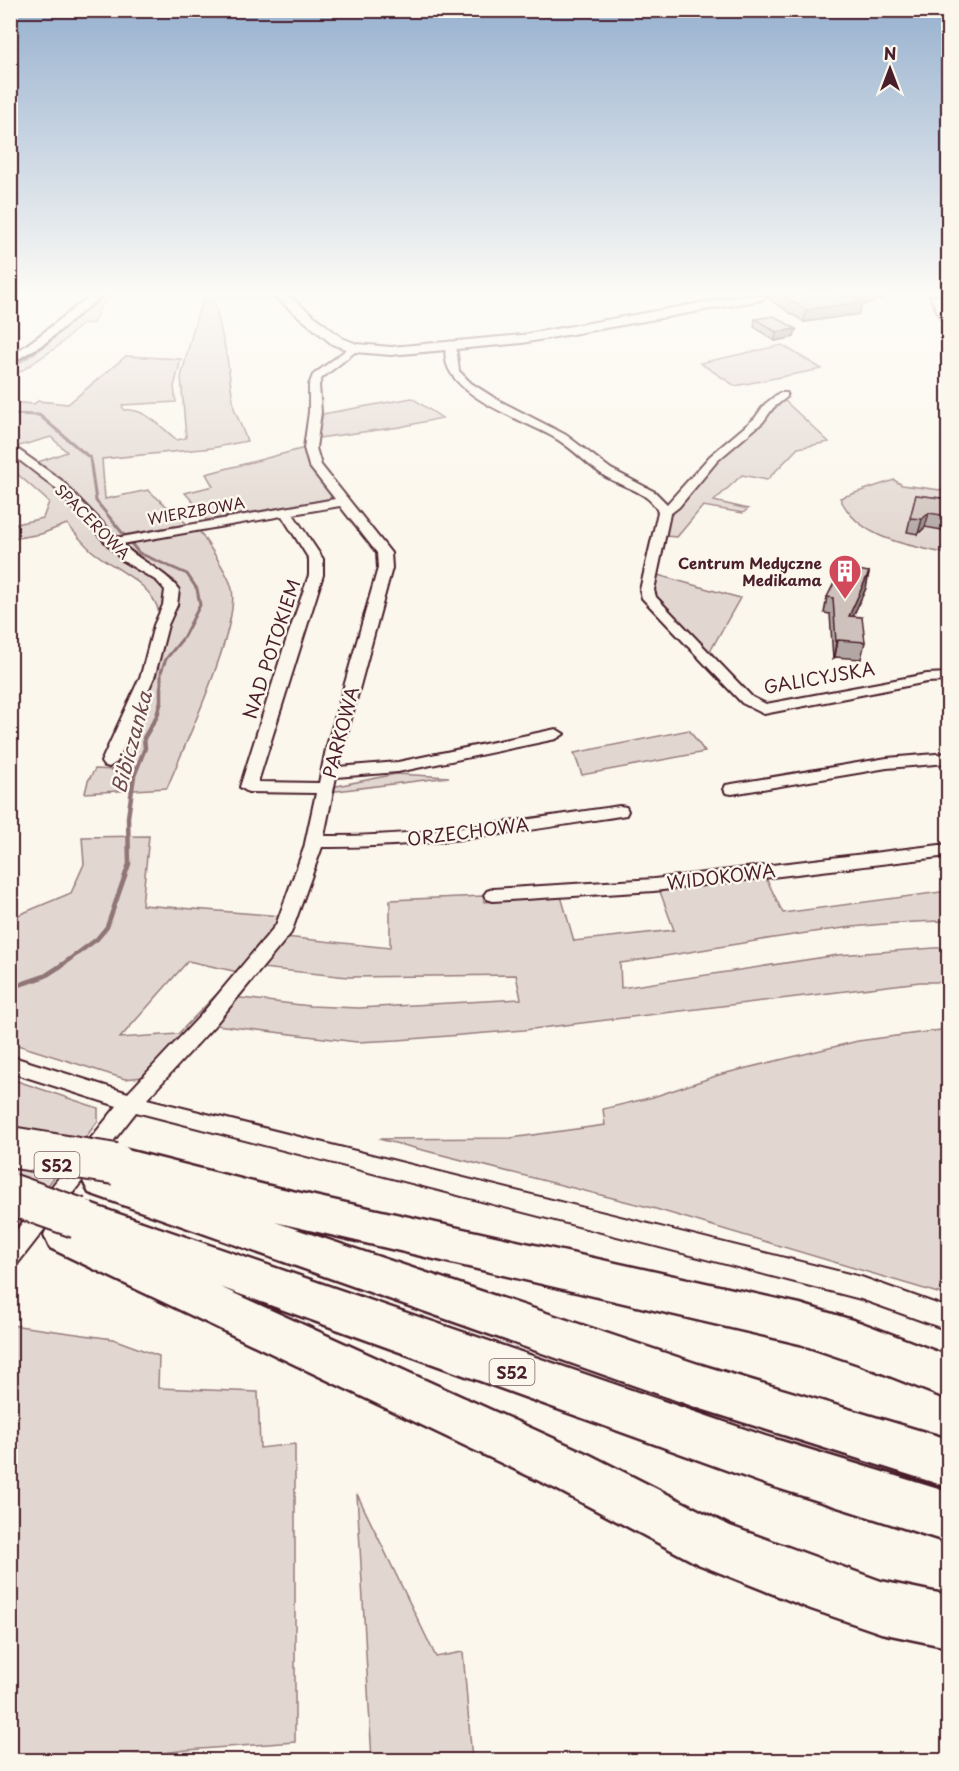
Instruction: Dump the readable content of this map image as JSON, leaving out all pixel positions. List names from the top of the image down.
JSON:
{
  "streets": {
    "highway": ["S52"],
    "street": [
      "WIERZBOWA",
      "SPACEROWA",
      "NAD POTOKIEM",
      "GALICYJSKA",
      "PARKOWA",
      "ORZECHOWA",
      "WIDOKOWA"
    ]
  },
  "crossings": [
    ["WIERZBOWA", "SPACEROWA"],
    ["WIERZBOWA", "NAD POTOKIEM"],
    ["NAD POTOKIEM", "PARKOWA"],
    ["PARKOWA", "ORZECHOWA"]
  ],
  "water": ["Bibiczanka"],
  "places": {
    "building": ["Centrum Medyczne Medikama"]
  },
  "north": "top"
}
